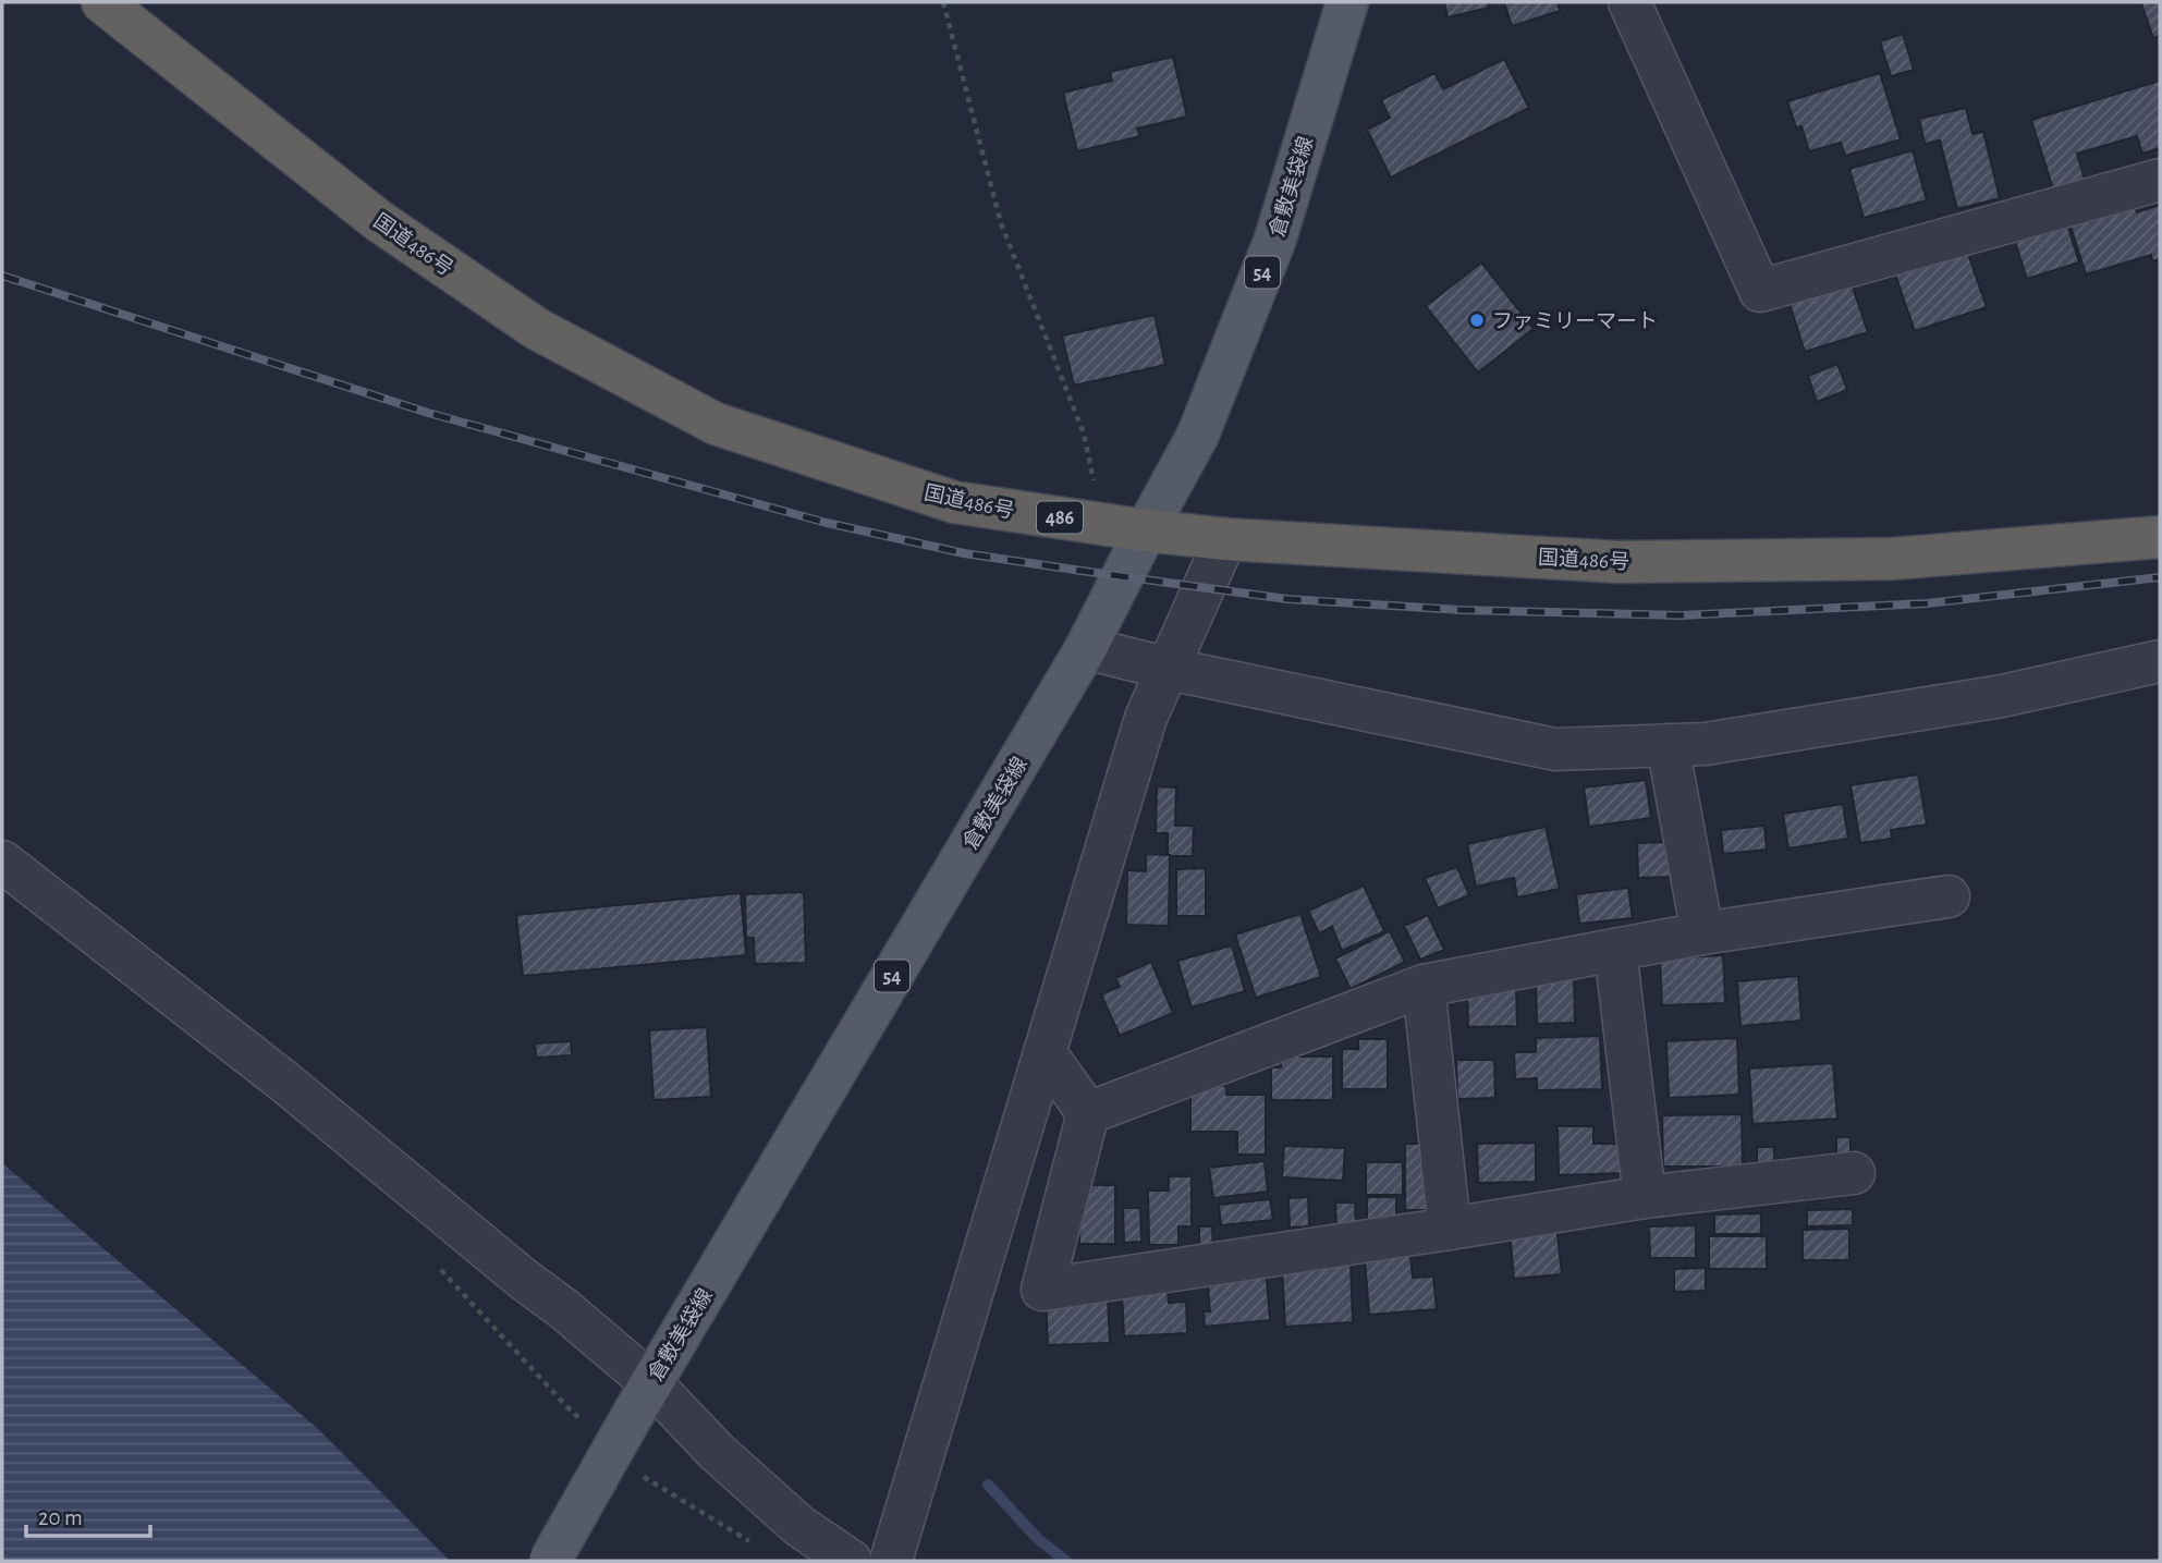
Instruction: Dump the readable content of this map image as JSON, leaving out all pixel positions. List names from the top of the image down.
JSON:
{
  "streets": {
    "highway": ["国道486号", "486"],
    "main road": ["倉敷美袋線", "54"]
  },
  "crossings": [
    ["倉敷美袋線", "国道486号"]
  ],
  "places": ["ファミリーマート"],
  "scale_bar": "20 m"
}
